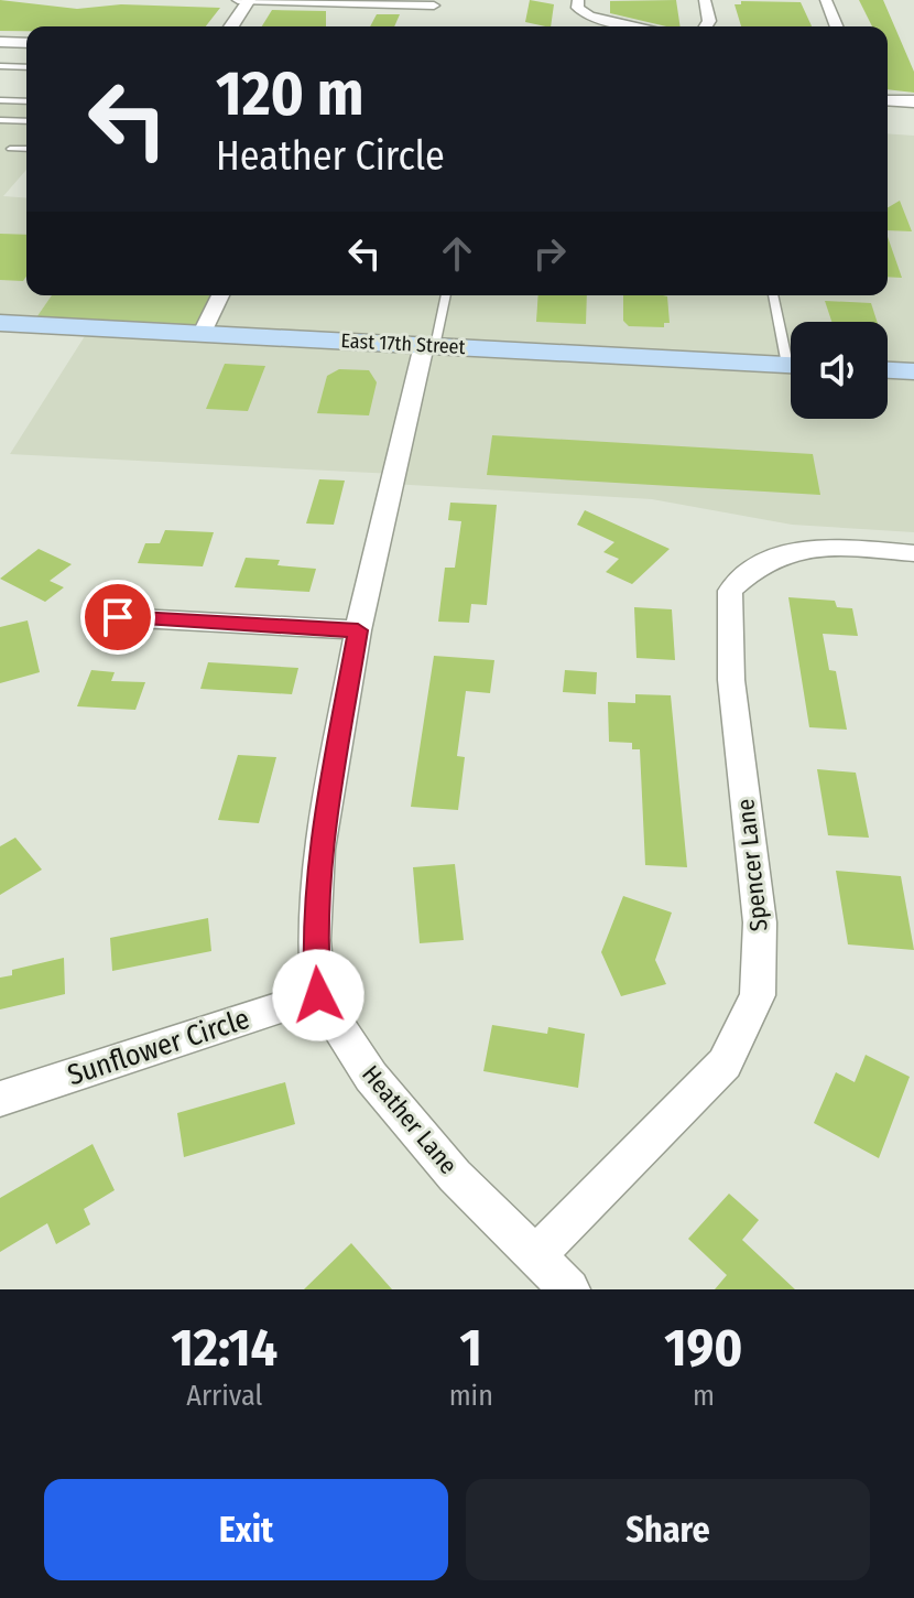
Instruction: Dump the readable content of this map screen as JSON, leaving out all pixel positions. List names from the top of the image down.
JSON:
{
  "streets": {
    "main road": ["East 17th Street"],
    "street": ["Spencer Lane", "Sunflower Circle", "Heather Lane"]
  },
  "crossings": [
    ["East 17th Street", "Heather Lane"],
    ["Spencer Lane", "Heather Lane"],
    ["Sunflower Circle", "Heather Lane"]
  ],
  "page": {
    "turn": ["120 m", "Heather Circle"],
    "eta": [
      "12:14",
      "Arrival",
      "1",
      "min",
      "190",
      "m"
    ],
    "buttons": ["Exit", "Share"]
  }
}
